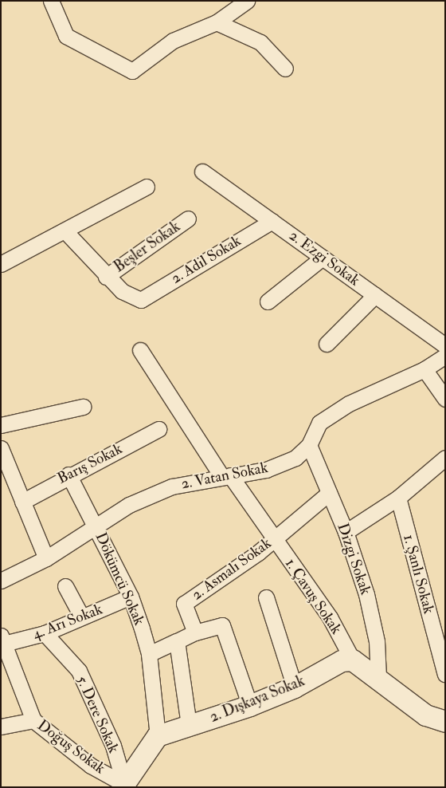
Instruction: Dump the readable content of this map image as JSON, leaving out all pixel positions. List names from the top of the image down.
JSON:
{
  "streets": {
    "street": [
      "Beşler Sokak",
      "2. Ezgi Sokak",
      "2. Adil Sokak",
      "Barış Sokak",
      "2. Vatan Sokak",
      "Dizgi Sokak",
      "2. Asmalı Sokak",
      "1. Şanlı Sokak",
      "Dökümcü Sokak",
      "1. Çavuş Sokak",
      "4. Arı Sokak",
      "2. Dışkaya Sokak",
      "5. Dere Sokak",
      "Doğuş Sokak"
    ]
  },
  "crossings": [
    ["Beşler Sokak", "2. Adil Sokak"],
    ["2. Ezgi Sokak", "2. Adil Sokak"],
    ["Barış Sokak", "Dökümcü Sokak"],
    ["2. Vatan Sokak", "Dizgi Sokak"],
    ["2. Vatan Sokak", "Dökümcü Sokak"],
    ["2. Vatan Sokak", "1. Çavuş Sokak"],
    ["Dizgi Sokak", "2. Asmalı Sokak"],
    ["2. Asmalı Sokak", "1. Çavuş Sokak"],
    ["Dökümcü Sokak", "4. Arı Sokak"],
    ["Dökümcü Sokak", "2. Dışkaya Sokak"],
    ["1. Çavuş Sokak", "2. Dışkaya Sokak"],
    ["4. Arı Sokak", "5. Dere Sokak"],
    ["4. Arı Sokak", "Doğuş Sokak"],
    ["5. Dere Sokak", "Doğuş Sokak"]
  ]
}
